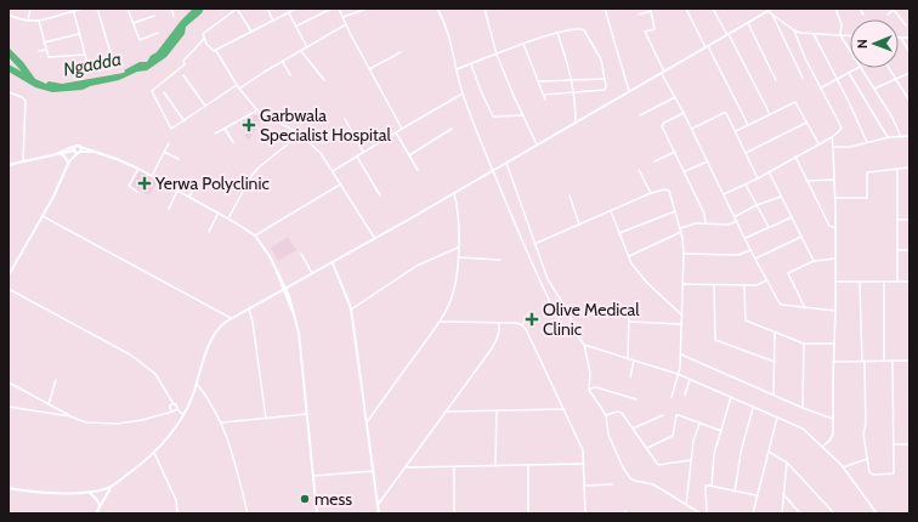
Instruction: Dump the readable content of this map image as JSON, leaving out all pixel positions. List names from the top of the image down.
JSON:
{
  "water": ["Ngadda"],
  "places": {
    "health": ["Garbwala Specialist Hospital", "Yerwa Polyclinic", "Olive Medical Clinic"],
    "other": ["mess"]
  },
  "north": "left"
}
